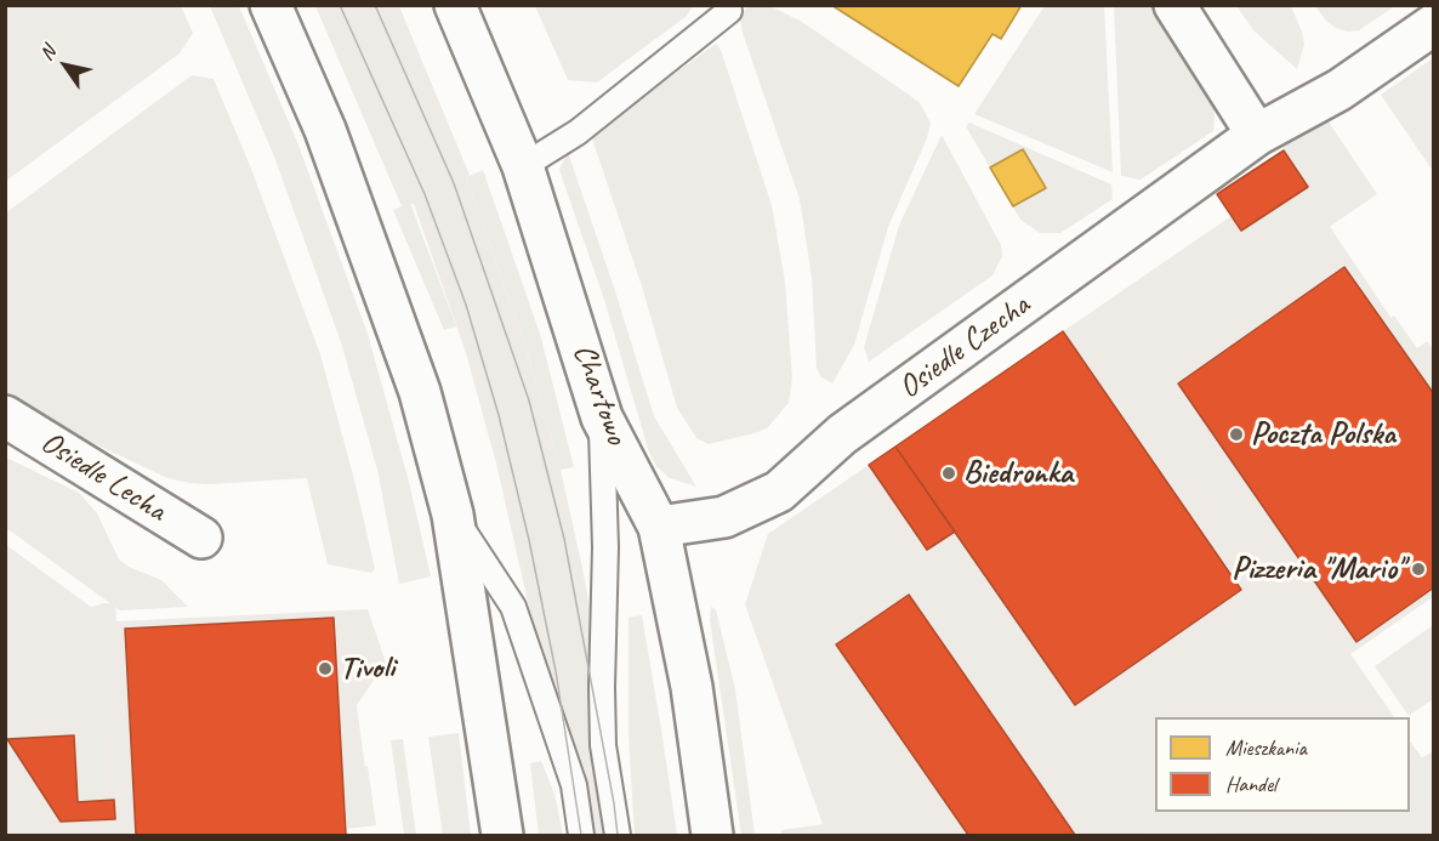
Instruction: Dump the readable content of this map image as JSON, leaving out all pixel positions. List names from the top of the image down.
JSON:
{
  "streets": {
    "street": ["Osiedle Czecha", "Chartowo", "Osiedle Lecha"]
  },
  "crossings": [
    ["Osiedle Czecha", "Chartowo"]
  ],
  "places": [
    "Poczta Polska",
    "Biedronka",
    "Pizzeria \"Mario\"",
    "Tivoli"
  ],
  "legend": ["Mieszkania", "Handel"],
  "north": "top left"
}
